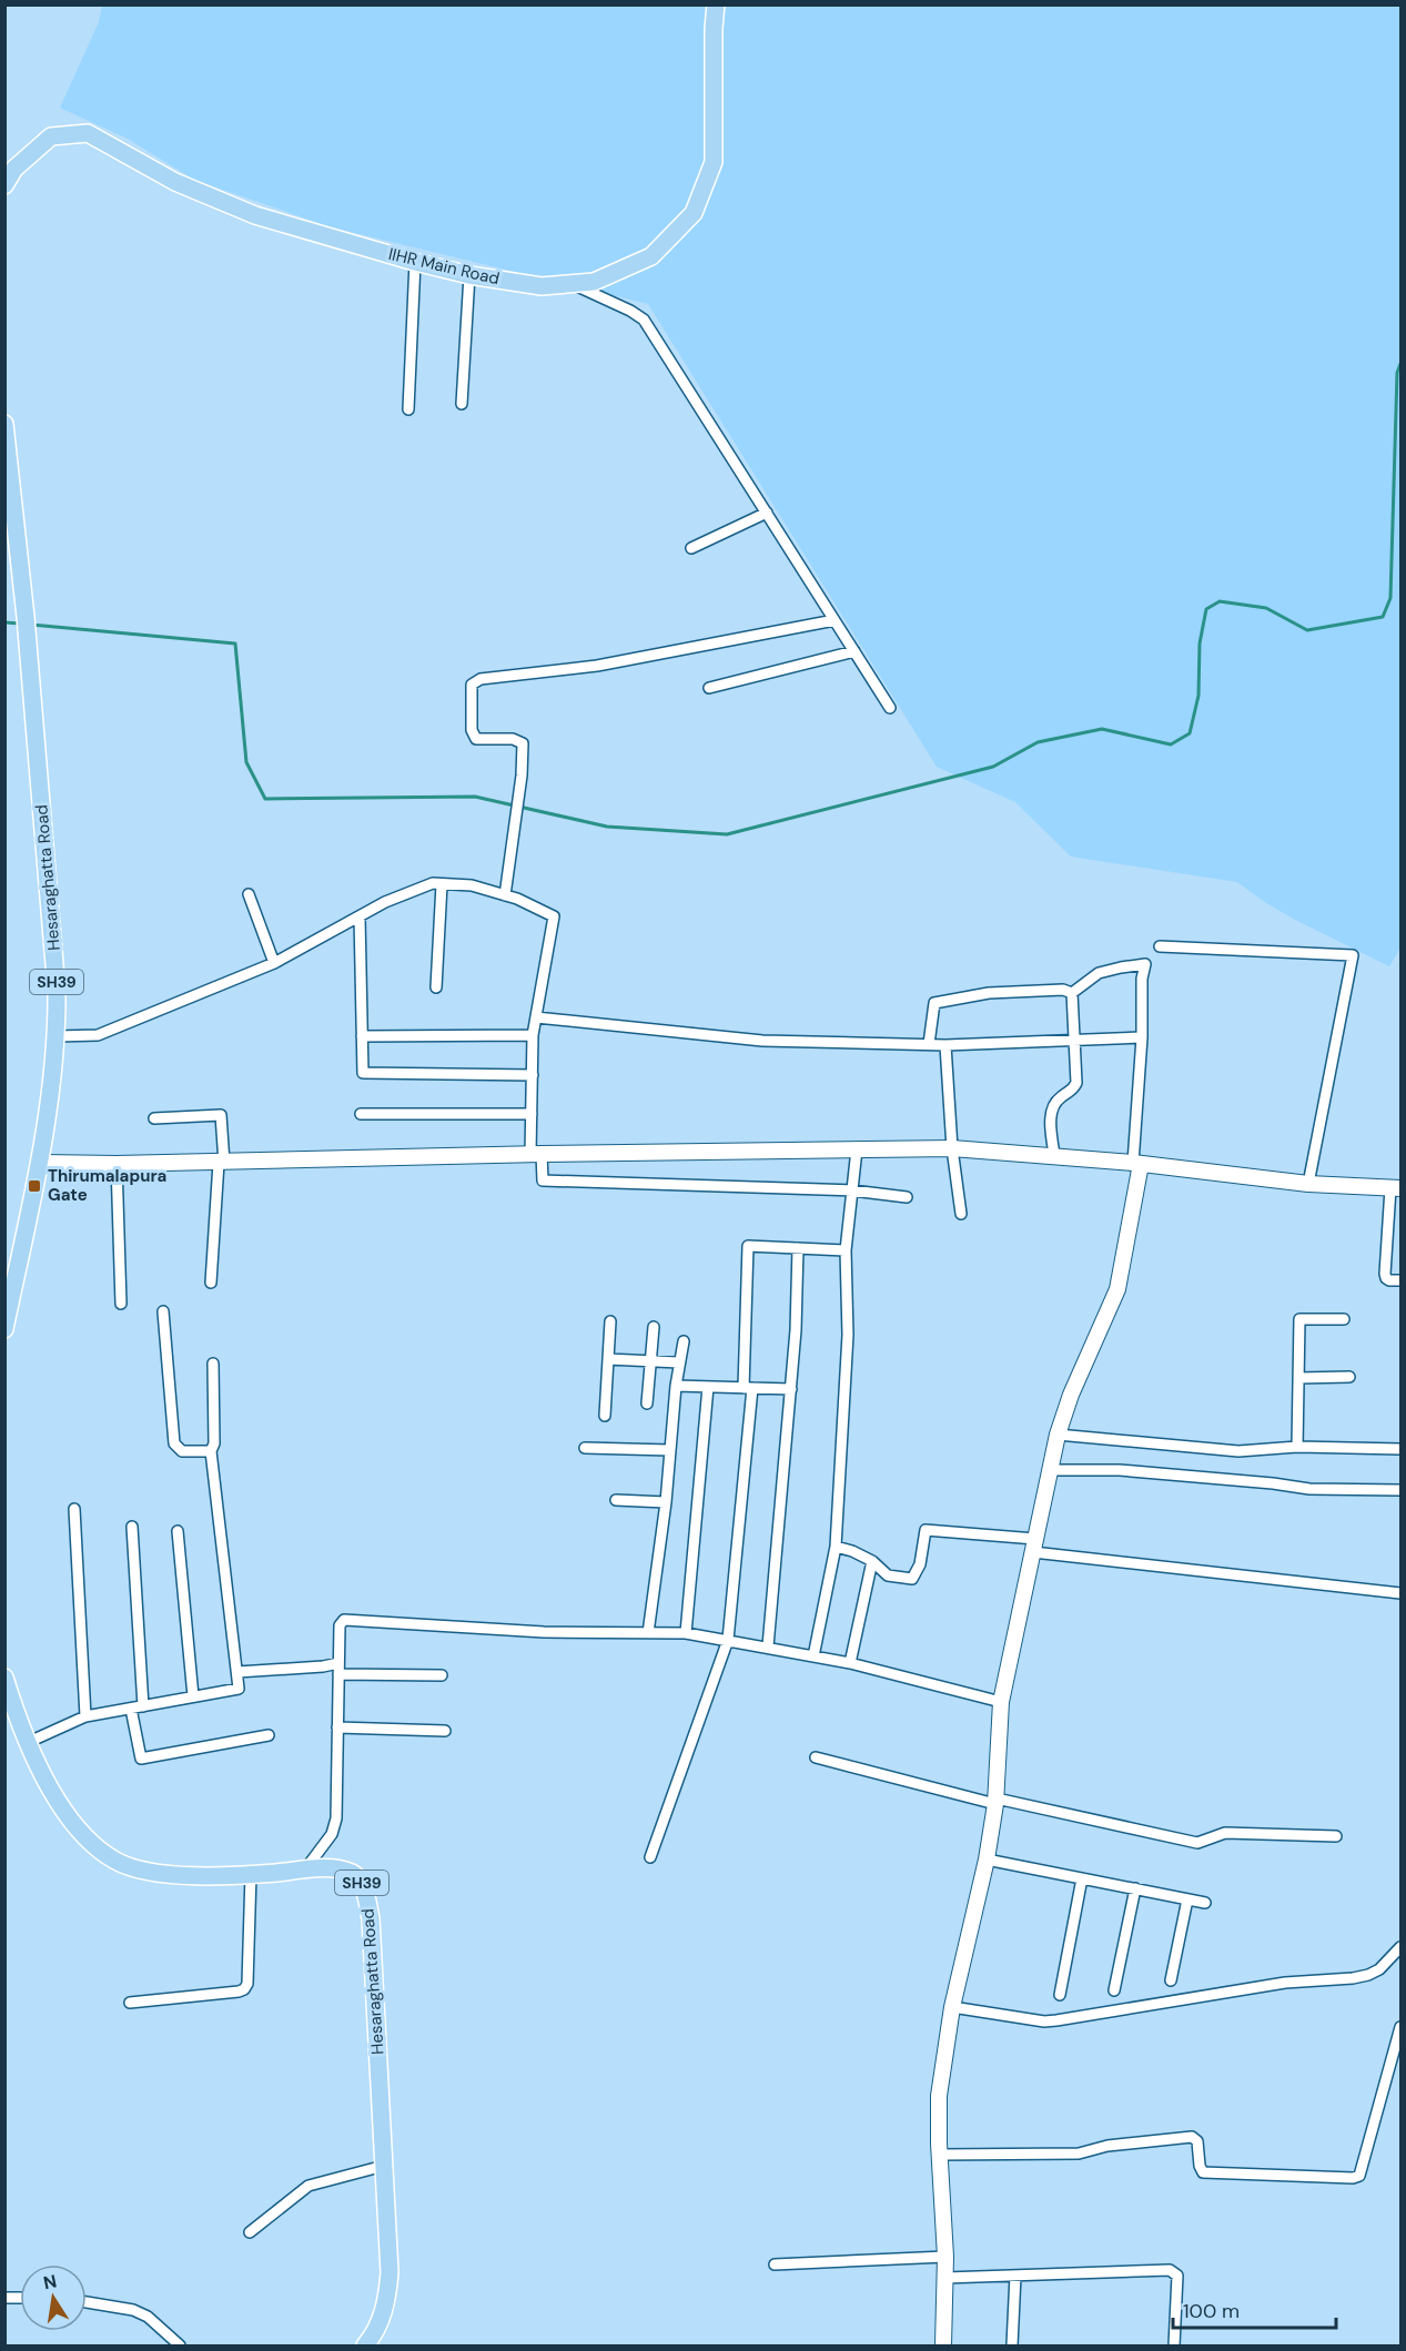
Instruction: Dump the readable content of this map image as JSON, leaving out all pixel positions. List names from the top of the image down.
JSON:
{
  "streets": {
    "main road": ["IIHR Main Road", "Hesaraghatta Road", "SH39"]
  },
  "places": {
    "transit": ["Thirumalapura Gate"]
  },
  "scale_bar": "100 m",
  "north": "top"
}
